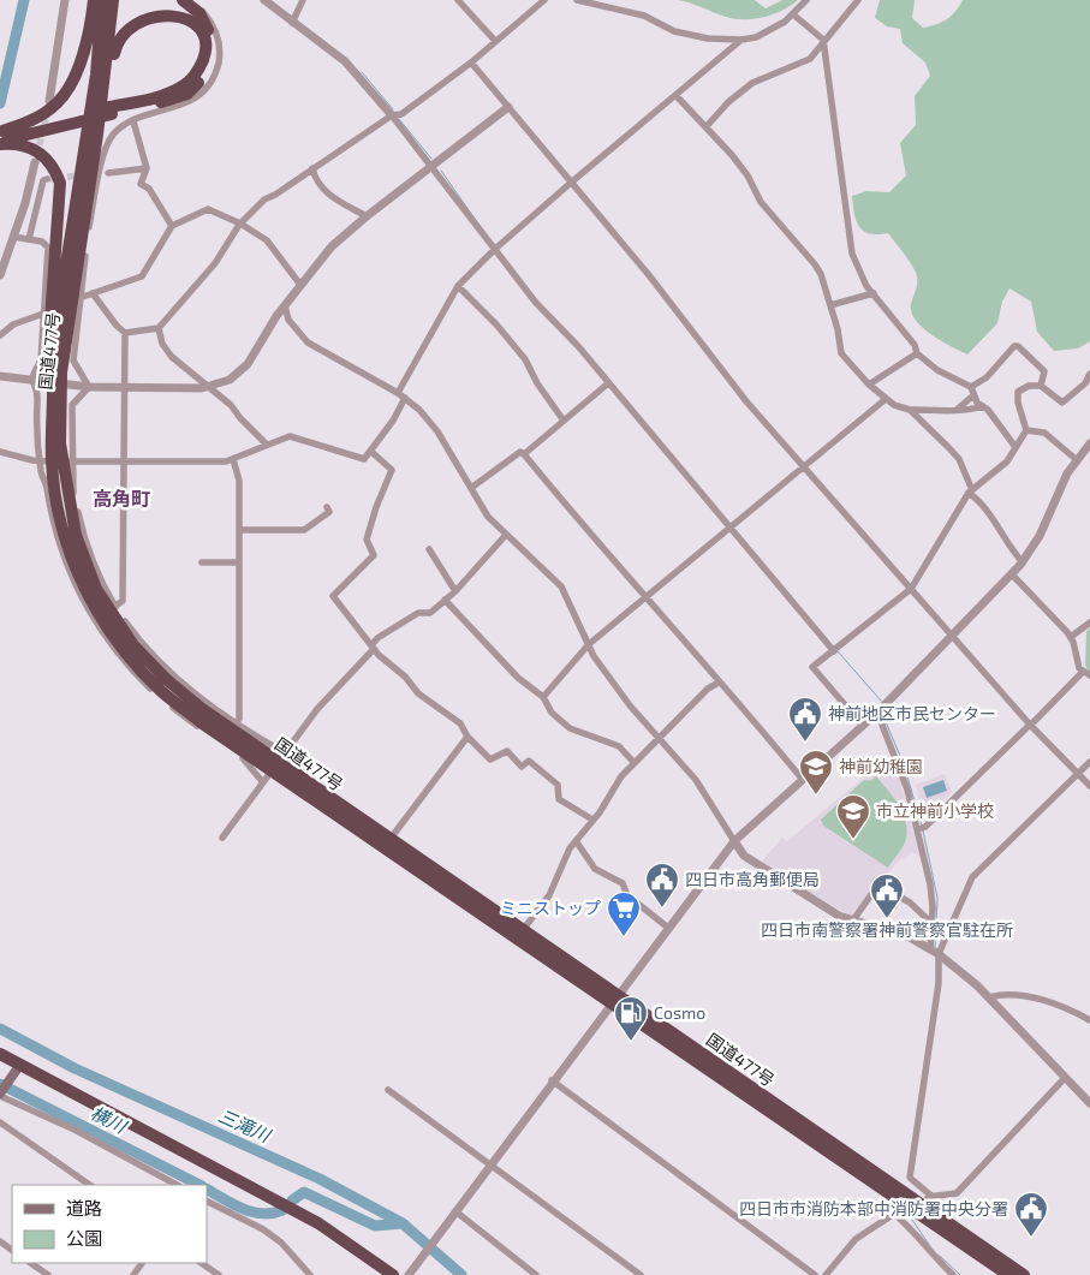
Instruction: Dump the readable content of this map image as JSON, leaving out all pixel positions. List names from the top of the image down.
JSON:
{
  "streets": {
    "highway": ["国道477号"]
  },
  "districts": ["高角町"],
  "water": ["横川", "三滝川"],
  "places": {
    "public building": [
      "神前地区市民センター",
      "四日市高角郵便局",
      "四日市南警察署神前警察官駐在所",
      "四日市市消防本部中消防署中央分署"
    ],
    "school or university": ["神前幼稚園", "市立神前小学校"],
    "supermarket": ["ミニストップ"],
    "fuel station": ["Cosmo"]
  },
  "legend": ["道路", "公園"]
}
